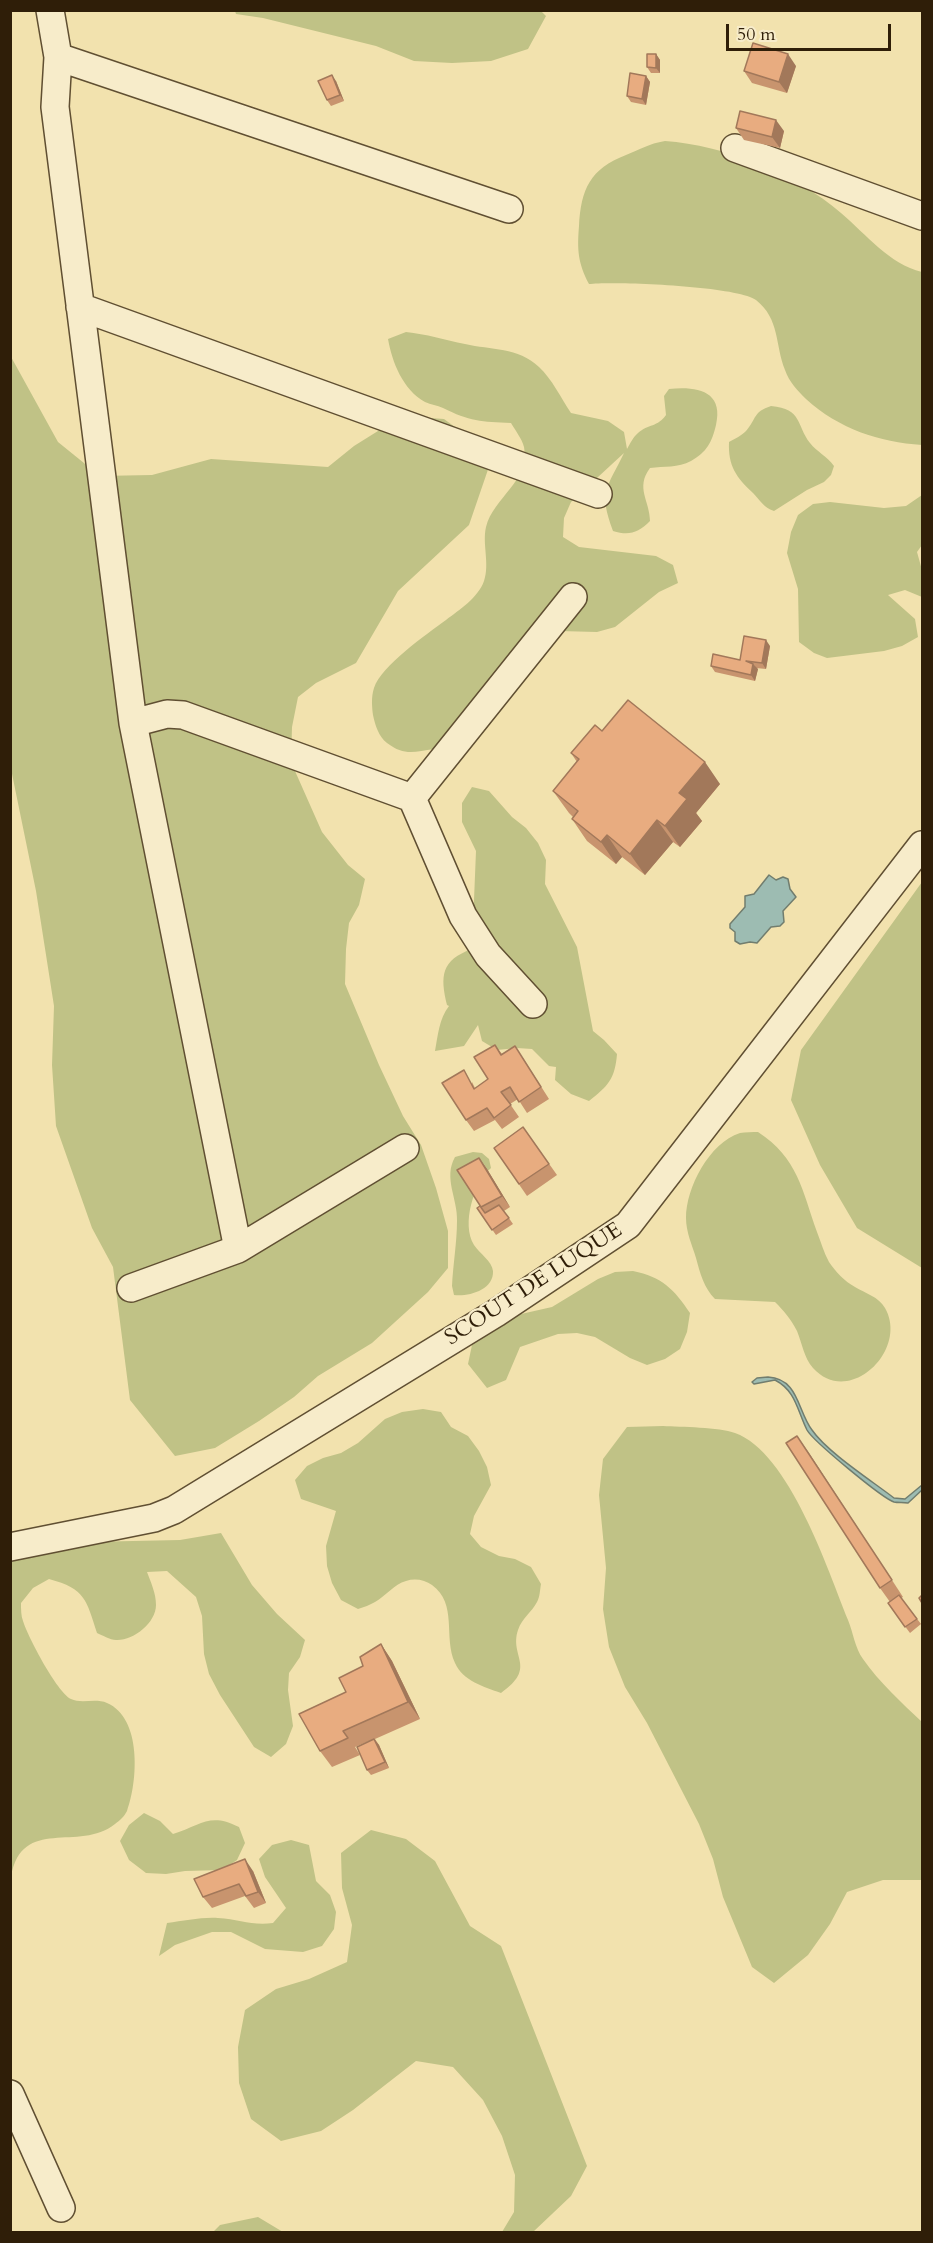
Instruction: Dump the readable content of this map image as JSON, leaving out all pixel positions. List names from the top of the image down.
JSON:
{
  "streets": {
    "street": ["SCOUT DE LUQUE"]
  },
  "scale_bar": "50 m"
}
